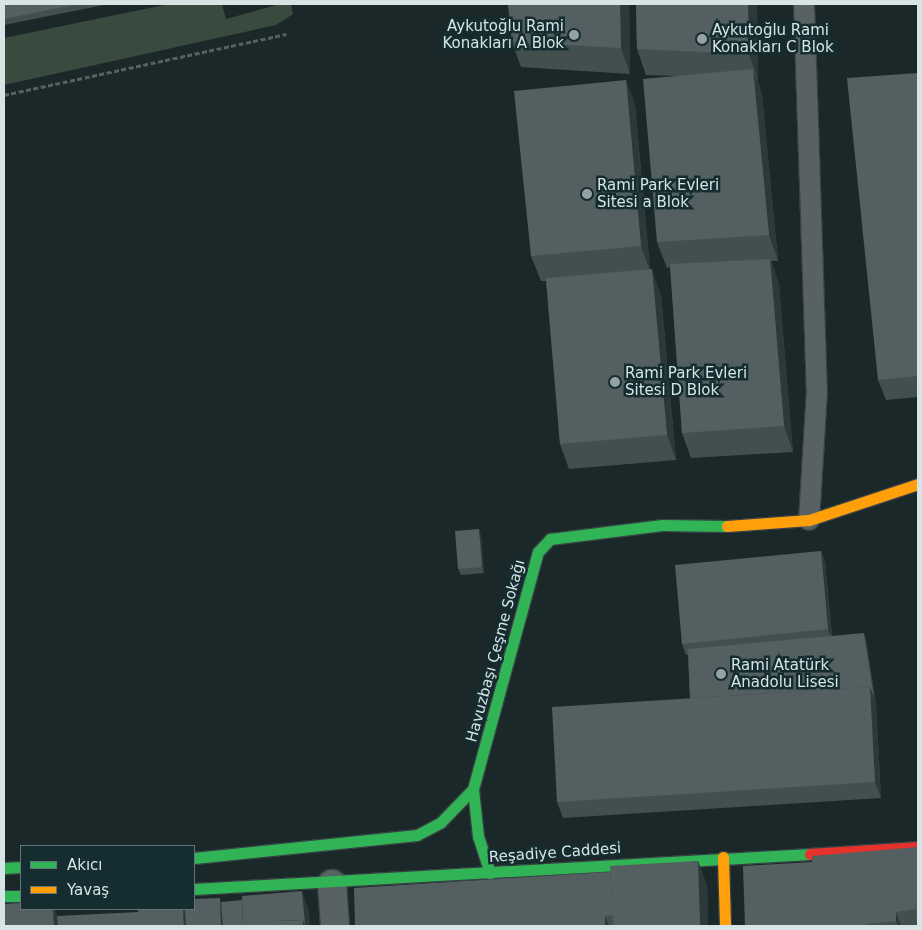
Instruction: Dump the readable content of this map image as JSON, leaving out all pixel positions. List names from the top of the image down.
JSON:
{
  "streets": {
    "main road": ["Havuzbaşı Çeşme Sokağı", "Reşadiye Caddesi"]
  },
  "places": [
    "Aykutoğlu Rami Konakları A Blok",
    "Aykutoğlu Rami Konakları C Blok",
    "Rami Park Evleri Sitesi a Blok",
    "Rami Park Evleri Sitesi D Blok",
    "Rami Atatürk Anadolu Lisesi"
  ],
  "legend": ["Akıcı", "Yavaş"]
}
